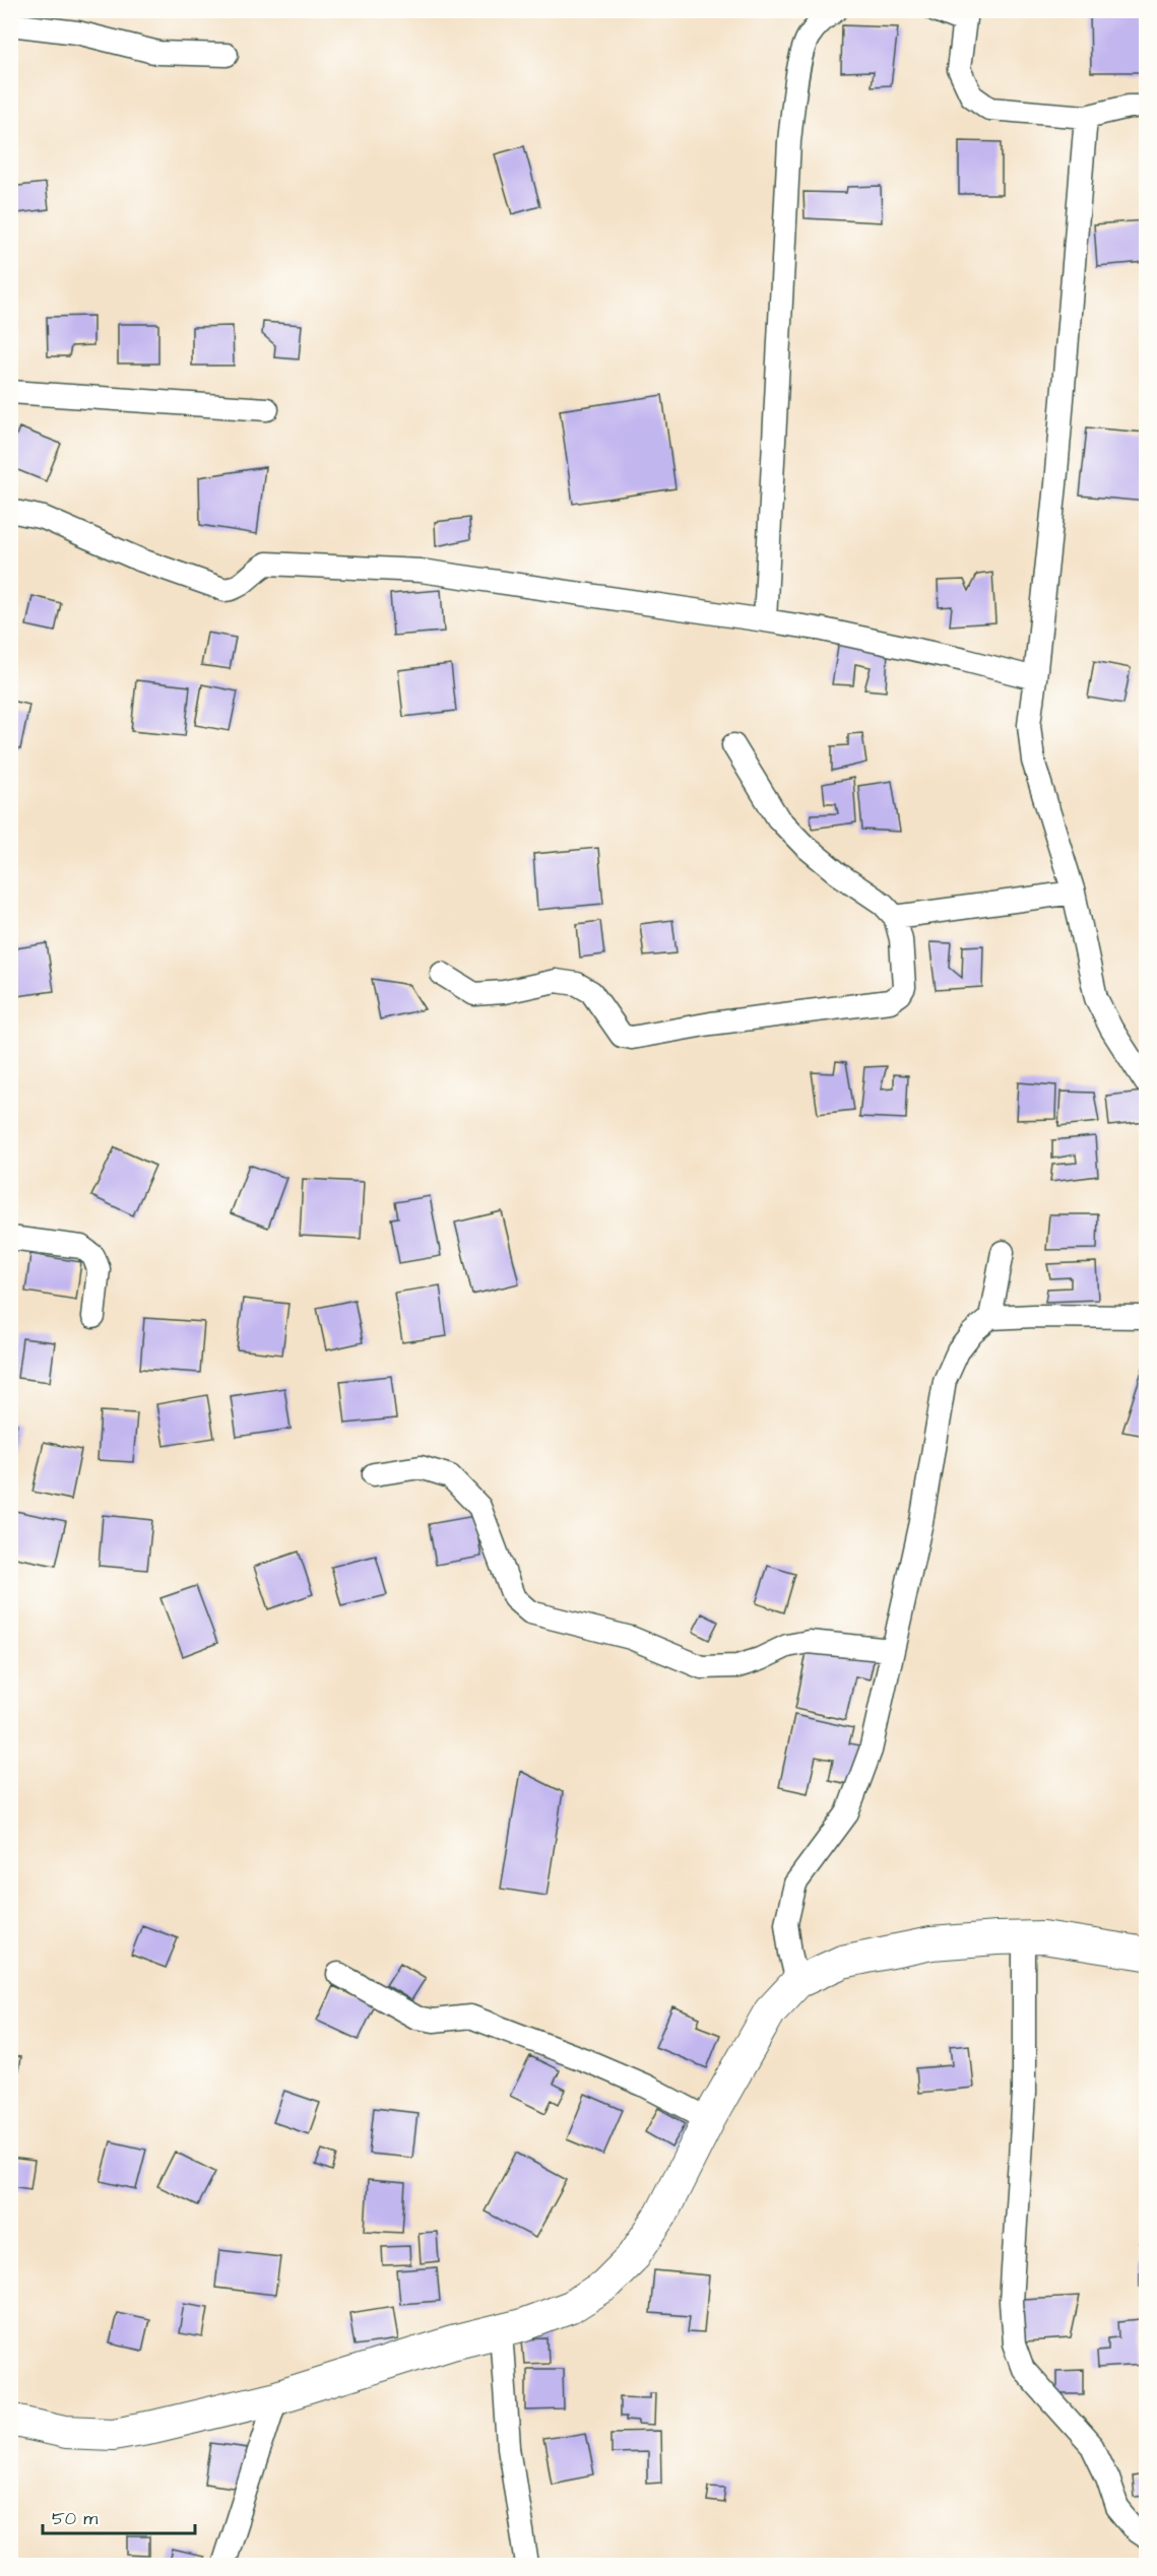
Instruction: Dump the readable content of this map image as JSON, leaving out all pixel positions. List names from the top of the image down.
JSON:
{
  "scale_bar": "50 m"
}
